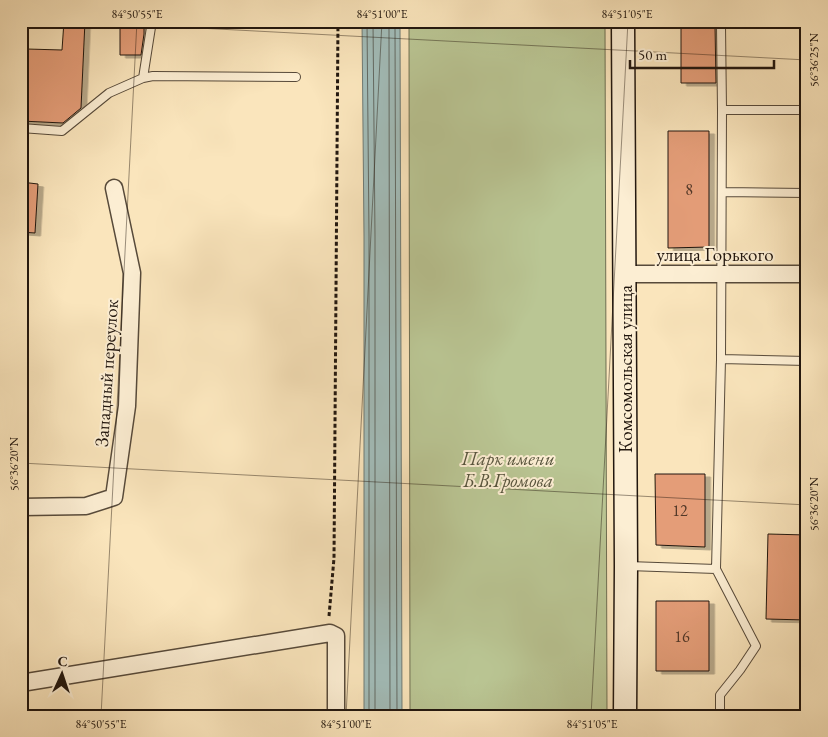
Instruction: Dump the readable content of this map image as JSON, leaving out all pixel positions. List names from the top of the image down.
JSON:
{
  "streets": {
    "main road": ["Комсомольская улица"],
    "street": ["улица Горького", "Западный переулок"]
  },
  "crossings": [
    ["улица Горького", "Комсомольская улица"]
  ],
  "parks": ["Парк имени Б.В.Громова"],
  "house_numbers": ["8", "12", "16"],
  "scale_bar": "50 m",
  "north": "top",
  "coordinates": [
    "84°50'55\"E",
    "84°51'00\"E",
    "84°51'05\"E",
    "56°36'25\"N",
    "56°36'20\"N"
  ]
}
